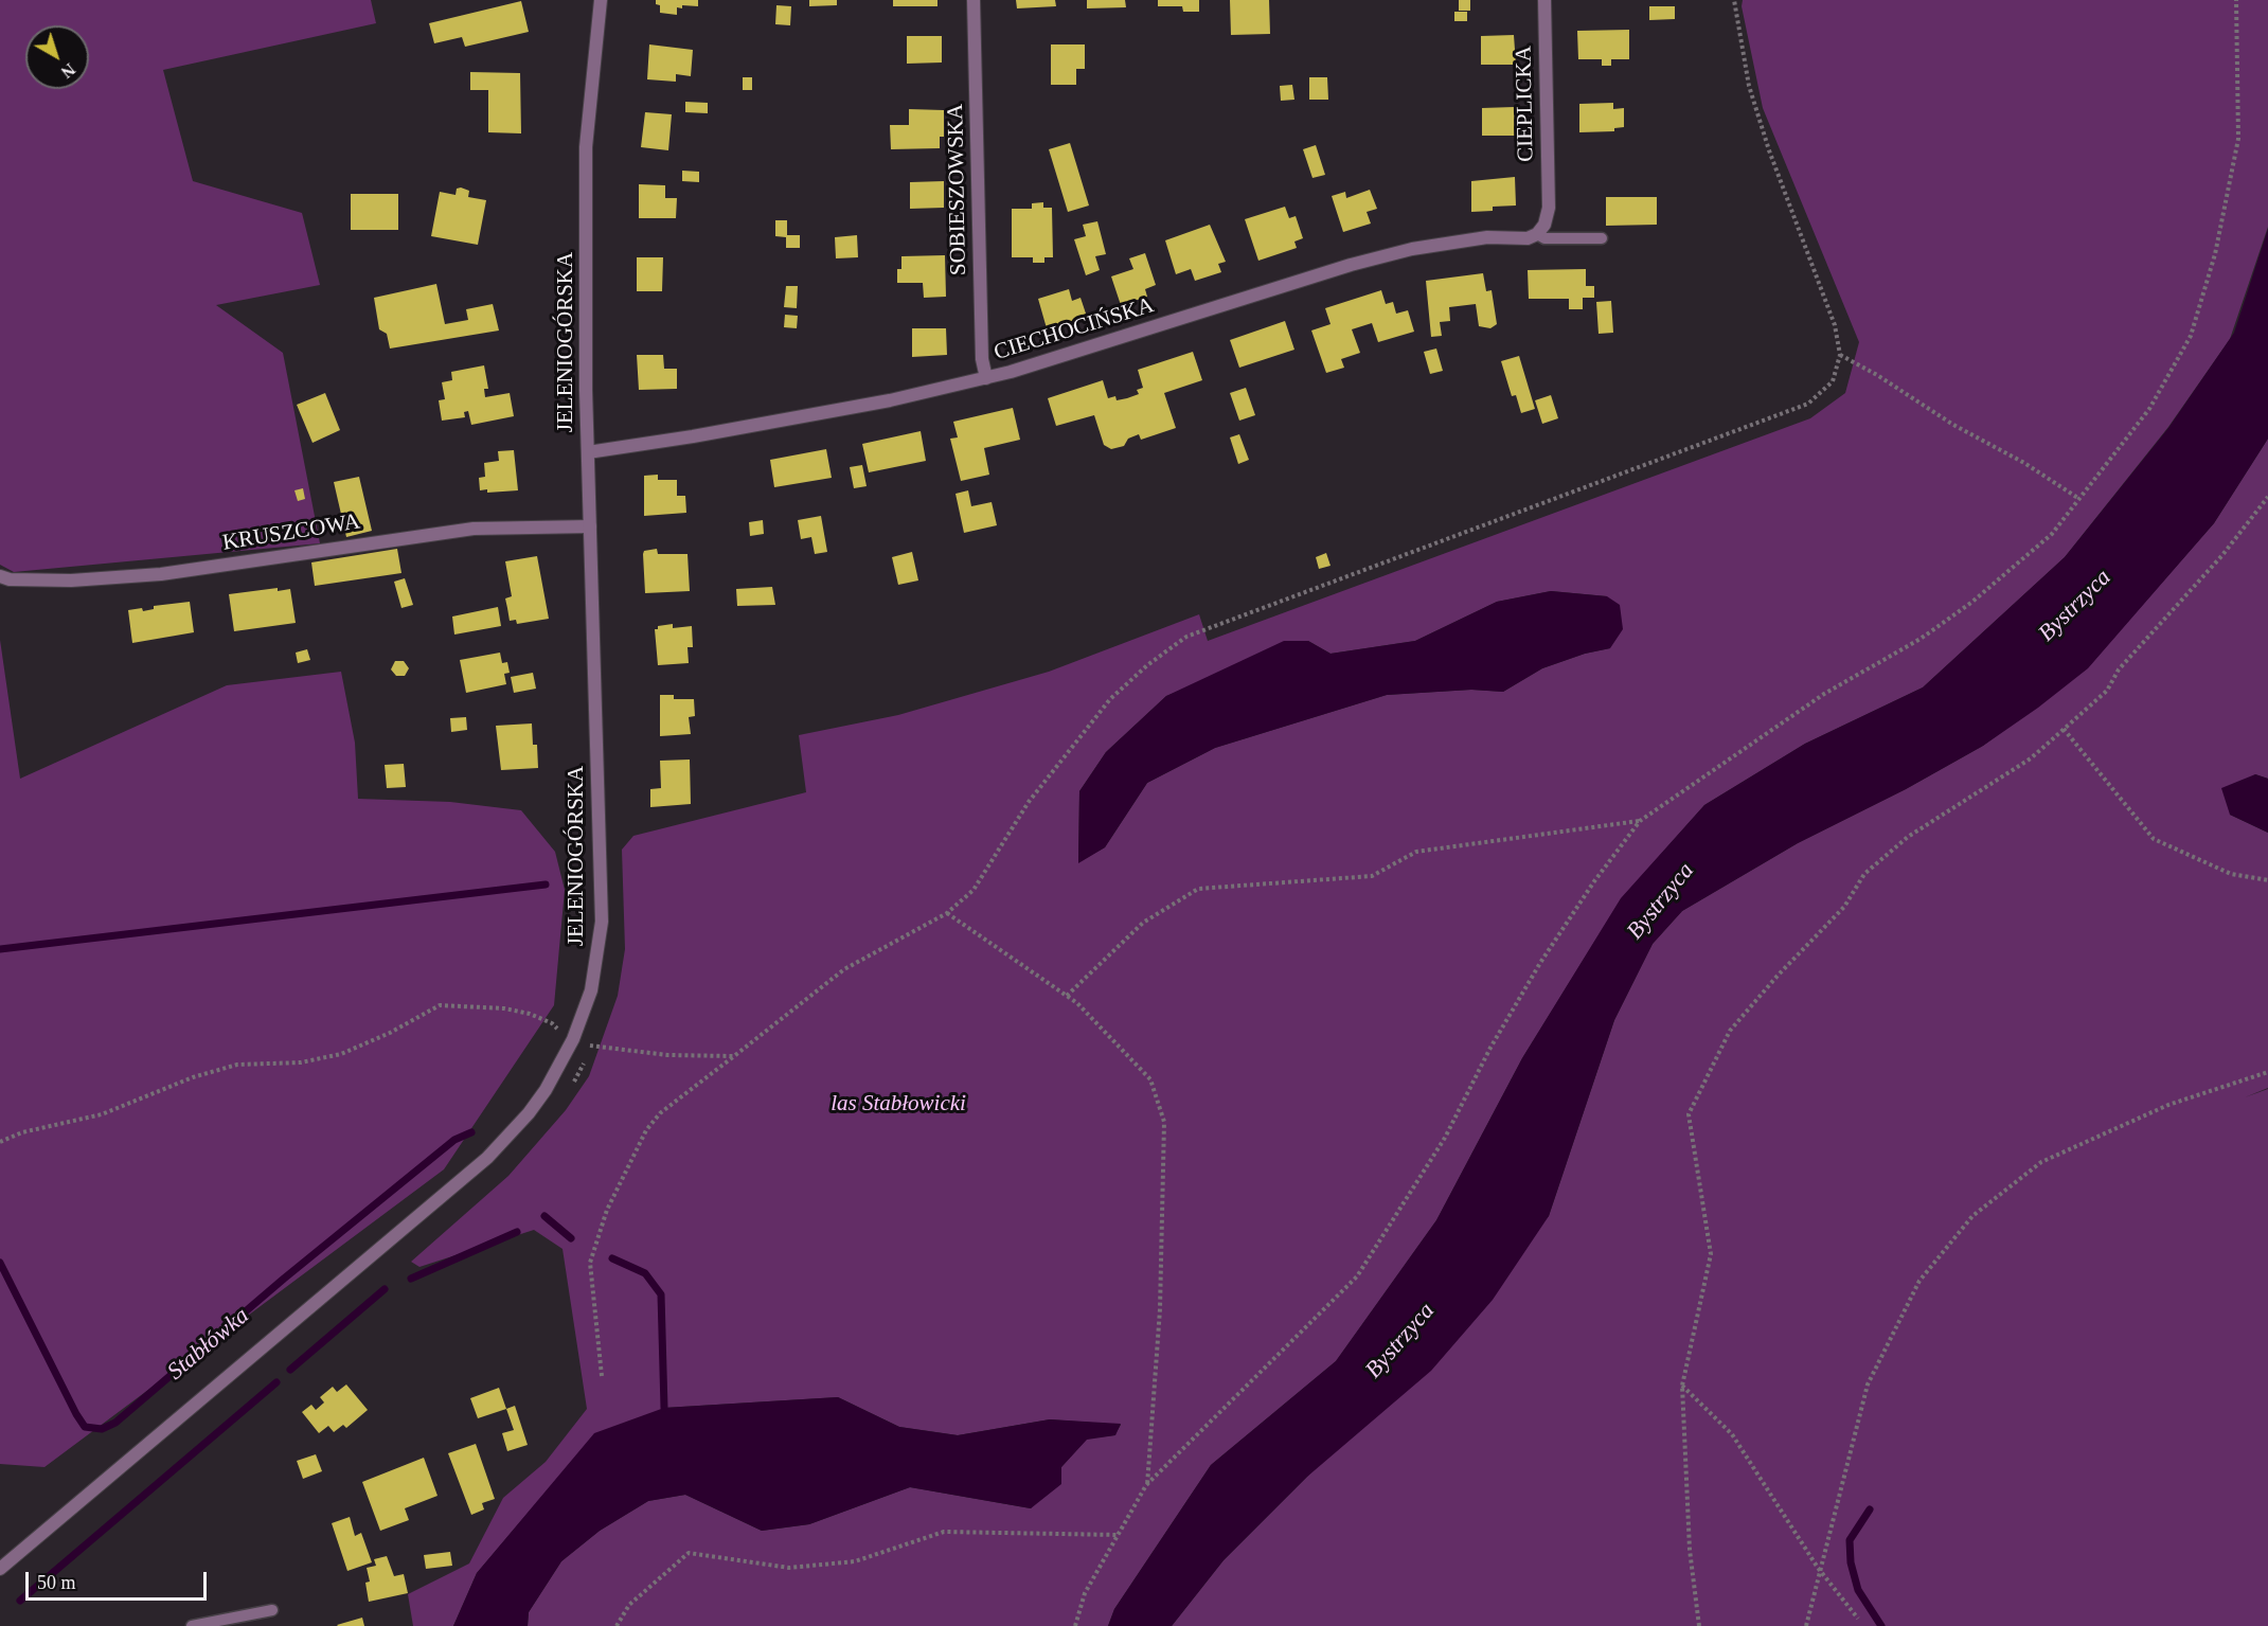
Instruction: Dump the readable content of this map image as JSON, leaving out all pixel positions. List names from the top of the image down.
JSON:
{
  "streets": {
    "street": [
      "CIEPLICKA",
      "SOBIESZOWSKA",
      "CIECHOCIŃSKA",
      "JELENIOGÓRSKA",
      "KRUSZCOWA"
    ]
  },
  "crossings": [
    ["CIEPLICKA", "CIECHOCIŃSKA"],
    ["SOBIESZOWSKA", "CIECHOCIŃSKA"],
    ["CIECHOCIŃSKA", "JELENIOGÓRSKA"],
    ["JELENIOGÓRSKA", "KRUSZCOWA"]
  ],
  "water": ["Bystrzyca", "Stabłówka"],
  "parks": ["las Stabłowicki"],
  "scale_bar": "50 m",
  "north": "bottom right"
}
